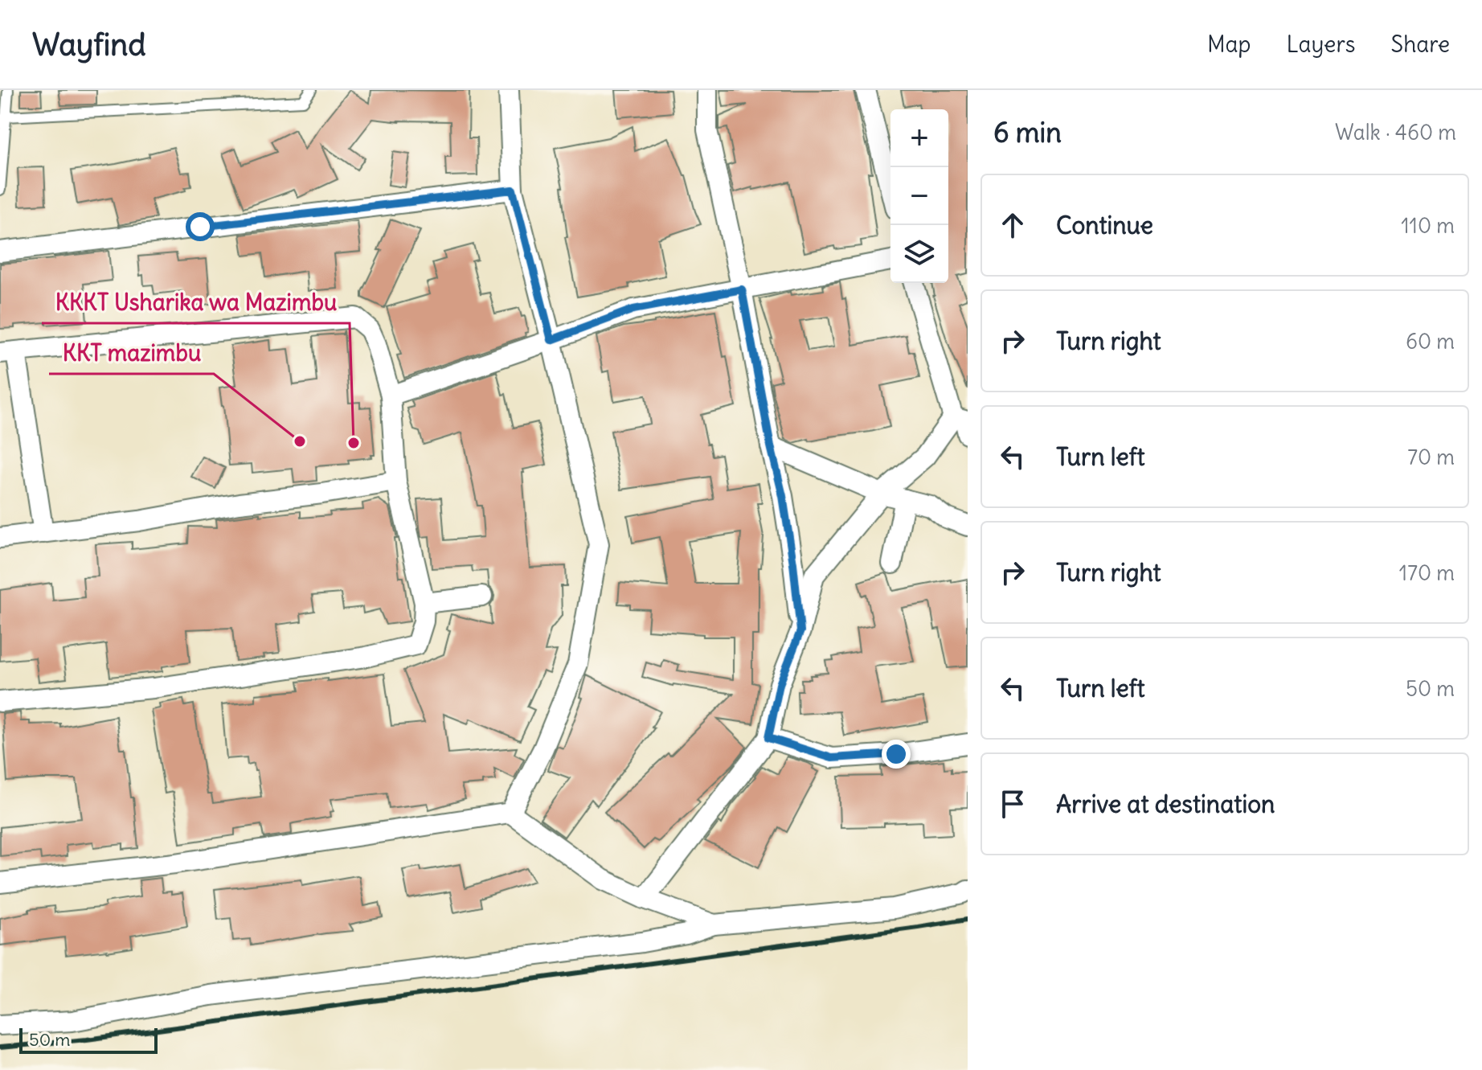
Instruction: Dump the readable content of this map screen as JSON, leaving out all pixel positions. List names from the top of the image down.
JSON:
{
  "places": ["KKT mazimbu", "KKKT Usharika wa Mazimbu"],
  "scale_bar": "50 m",
  "page": {
    "header": "Wayfind",
    "nav": ["Map", "Layers", "Share"],
    "heading": ["6 min", "Walk · 460 m"],
    "map_buttons": ["+", "−"],
    "list": [
      ["Continue", "110 m"],
      ["Turn right", "60 m"],
      ["Turn left", "70 m"],
      ["Turn right", "170 m"],
      ["Turn left", "50 m"],
      "Arrive at destination"
    ],
    "scale": "50 m"
  }
}
